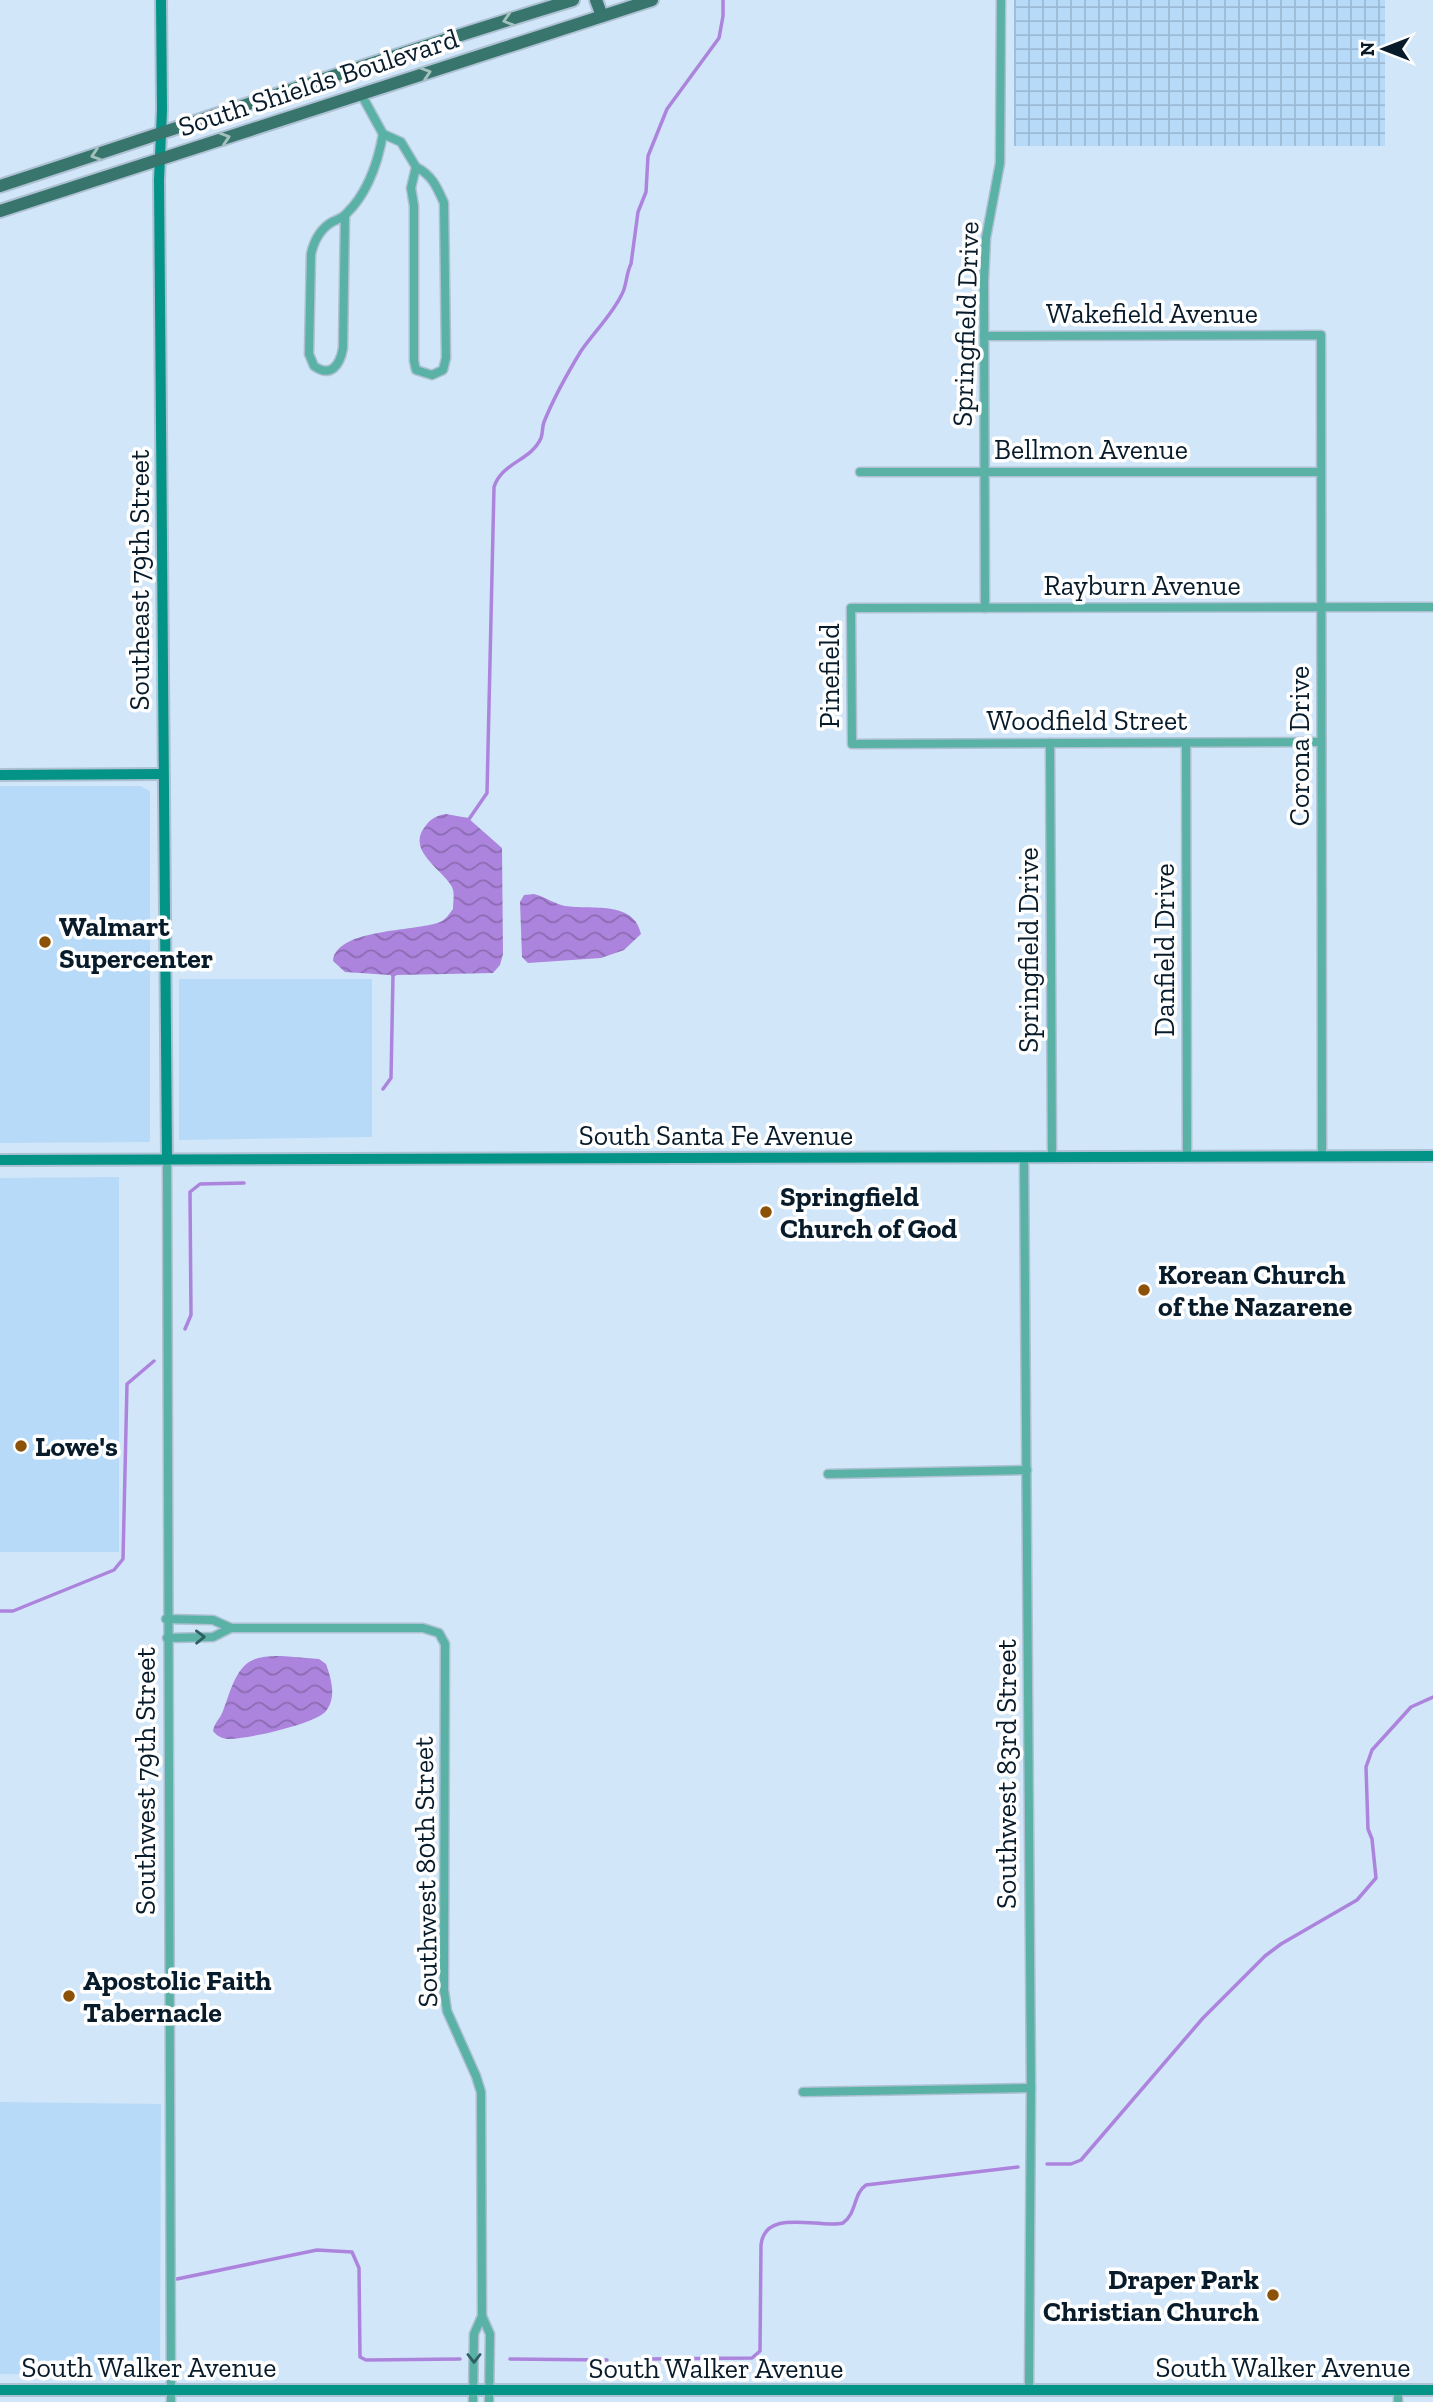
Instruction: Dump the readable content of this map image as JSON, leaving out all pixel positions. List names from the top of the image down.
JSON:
{
  "streets": {
    "main road": [
      "South Shields Boulevard",
      "Southeast 79th Street",
      "South Santa Fe Avenue",
      "South Walker Avenue"
    ],
    "street": [
      "Wakefield Avenue",
      "Springfield Drive",
      "Bellmon Avenue",
      "Rayburn Avenue",
      "Pinefield",
      "Woodfield Street",
      "Corona Drive",
      "Danfield Drive",
      "Southwest 83rd Street",
      "Southwest 79th Street",
      "Southwest 80th Street"
    ]
  },
  "crossings": [
    ["South Shields Boulevard", "Southeast 79th Street"],
    ["Wakefield Avenue", "Springfield Drive"],
    ["Wakefield Avenue", "Corona Drive"],
    ["Springfield Drive", "Bellmon Avenue"],
    ["Springfield Drive", "Rayburn Avenue"],
    ["Springfield Drive", "Woodfield Street"],
    ["Springfield Drive", "South Santa Fe Avenue"],
    ["Bellmon Avenue", "Corona Drive"],
    ["Southeast 79th Street", "South Santa Fe Avenue"],
    ["Southeast 79th Street", "Southwest 79th Street"],
    ["Rayburn Avenue", "Pinefield"],
    ["Rayburn Avenue", "Corona Drive"],
    ["Pinefield", "Woodfield Street"],
    ["Woodfield Street", "Corona Drive"],
    ["Woodfield Street", "Danfield Drive"],
    ["Corona Drive", "South Santa Fe Avenue"],
    ["Danfield Drive", "South Santa Fe Avenue"],
    ["South Santa Fe Avenue", "Southwest 83rd Street"],
    ["South Santa Fe Avenue", "Southwest 79th Street"],
    ["Southwest 83rd Street", "South Walker Avenue"],
    ["Southwest 79th Street", "South Walker Avenue"],
    ["Southwest 80th Street", "South Walker Avenue"]
  ],
  "places": [
    "Walmart Supercenter",
    "Springfield Church of God",
    "Korean Church of the Nazarene",
    "Lowe's",
    "Apostolic Faith Tabernacle",
    "Draper Park Christian Church"
  ],
  "north": "left"
}
